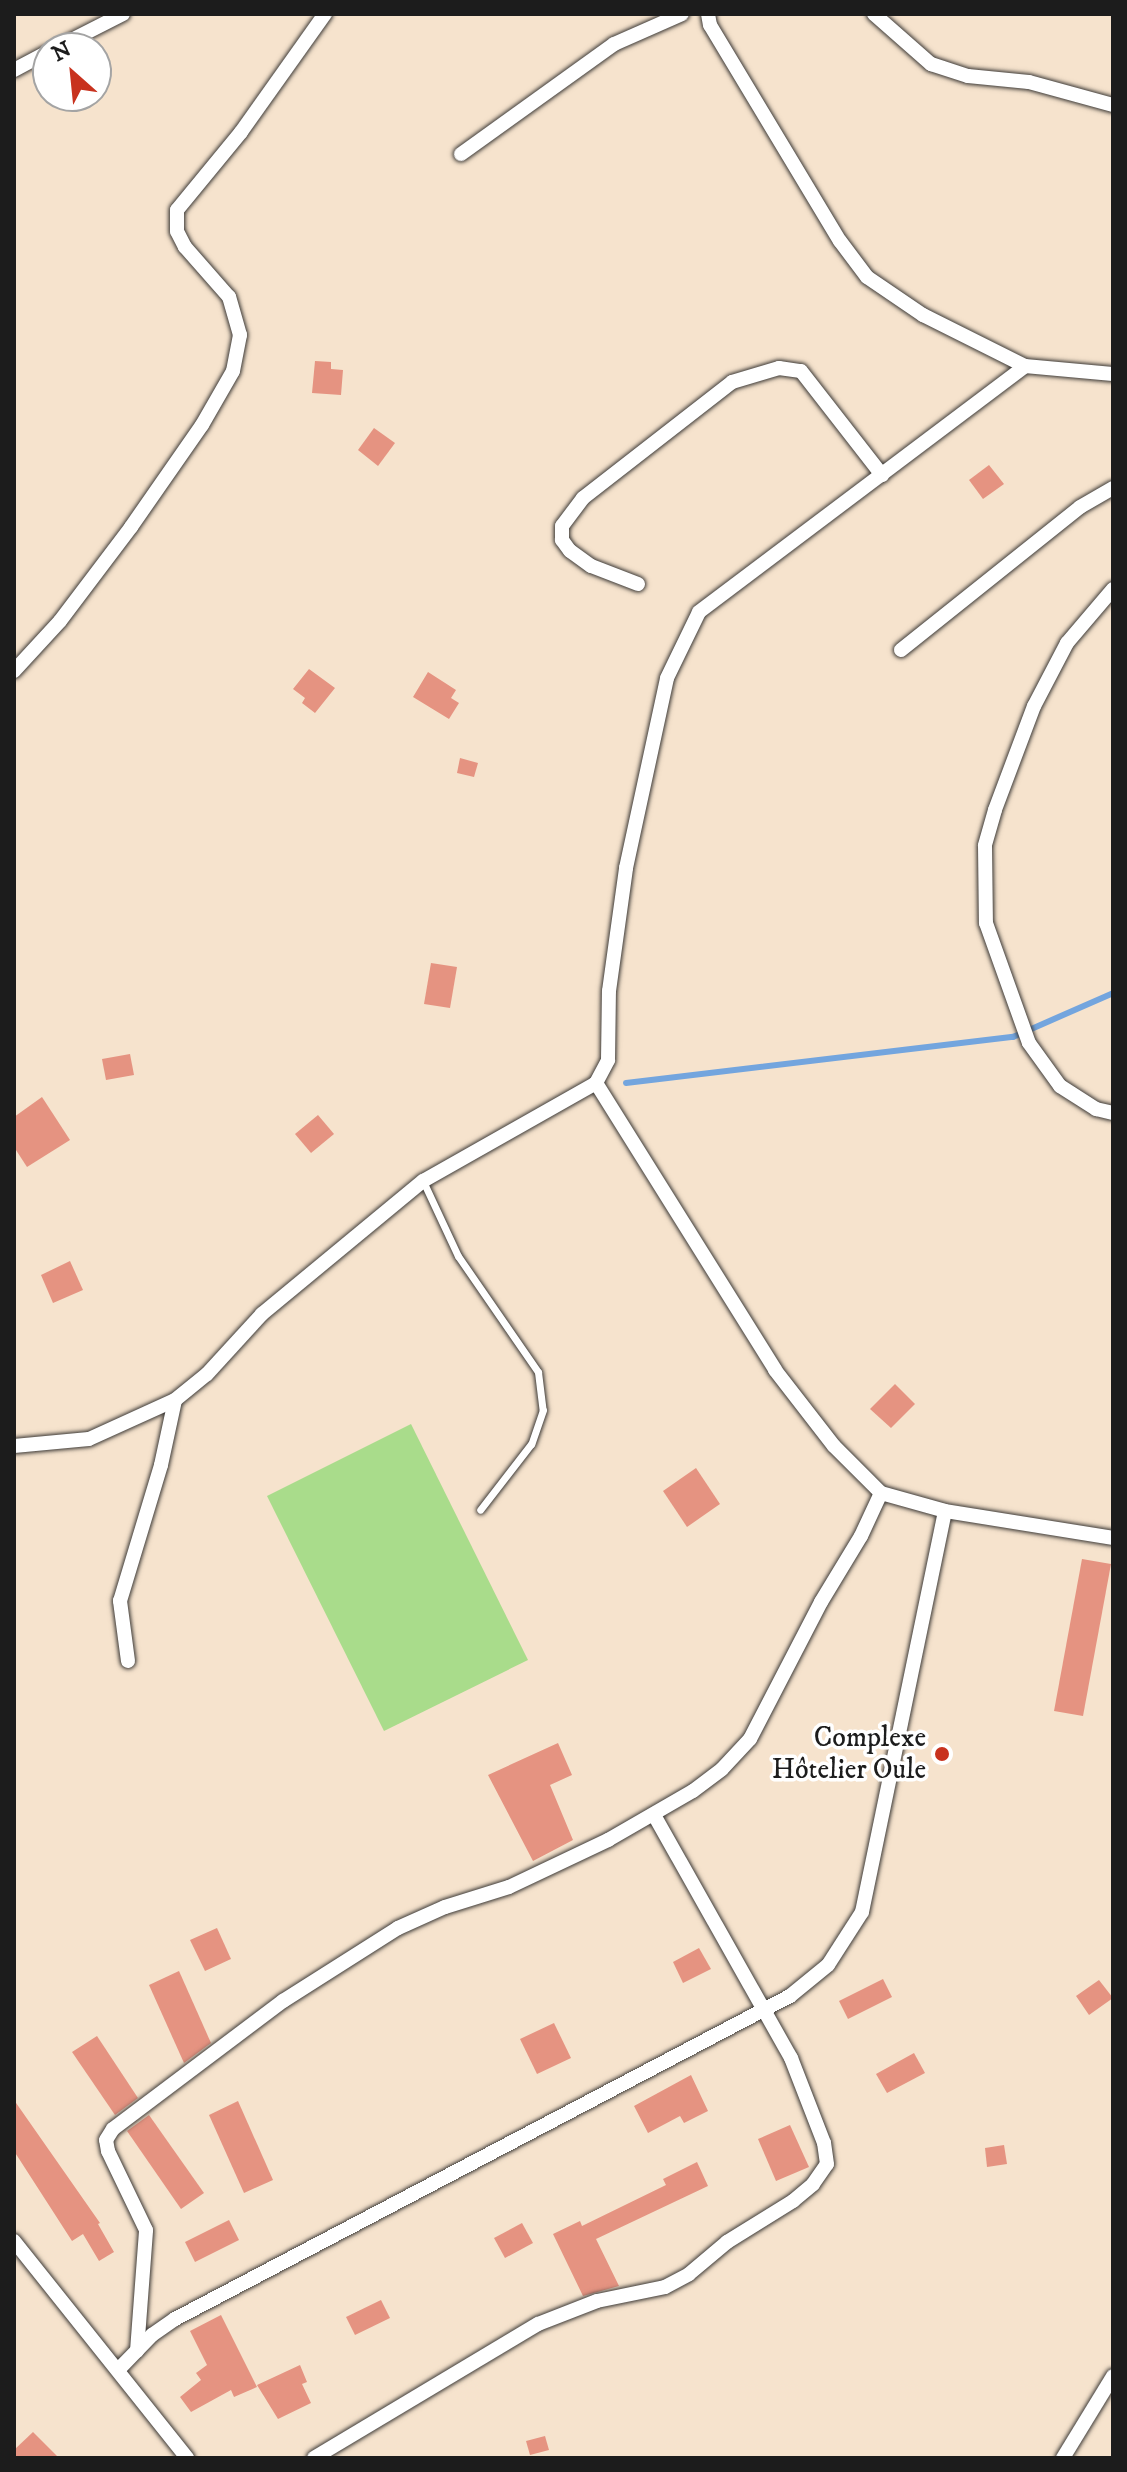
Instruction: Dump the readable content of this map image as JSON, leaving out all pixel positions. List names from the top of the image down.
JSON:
{
  "places": ["Complexe Hôtelier Oule"],
  "north": "top left"
}
